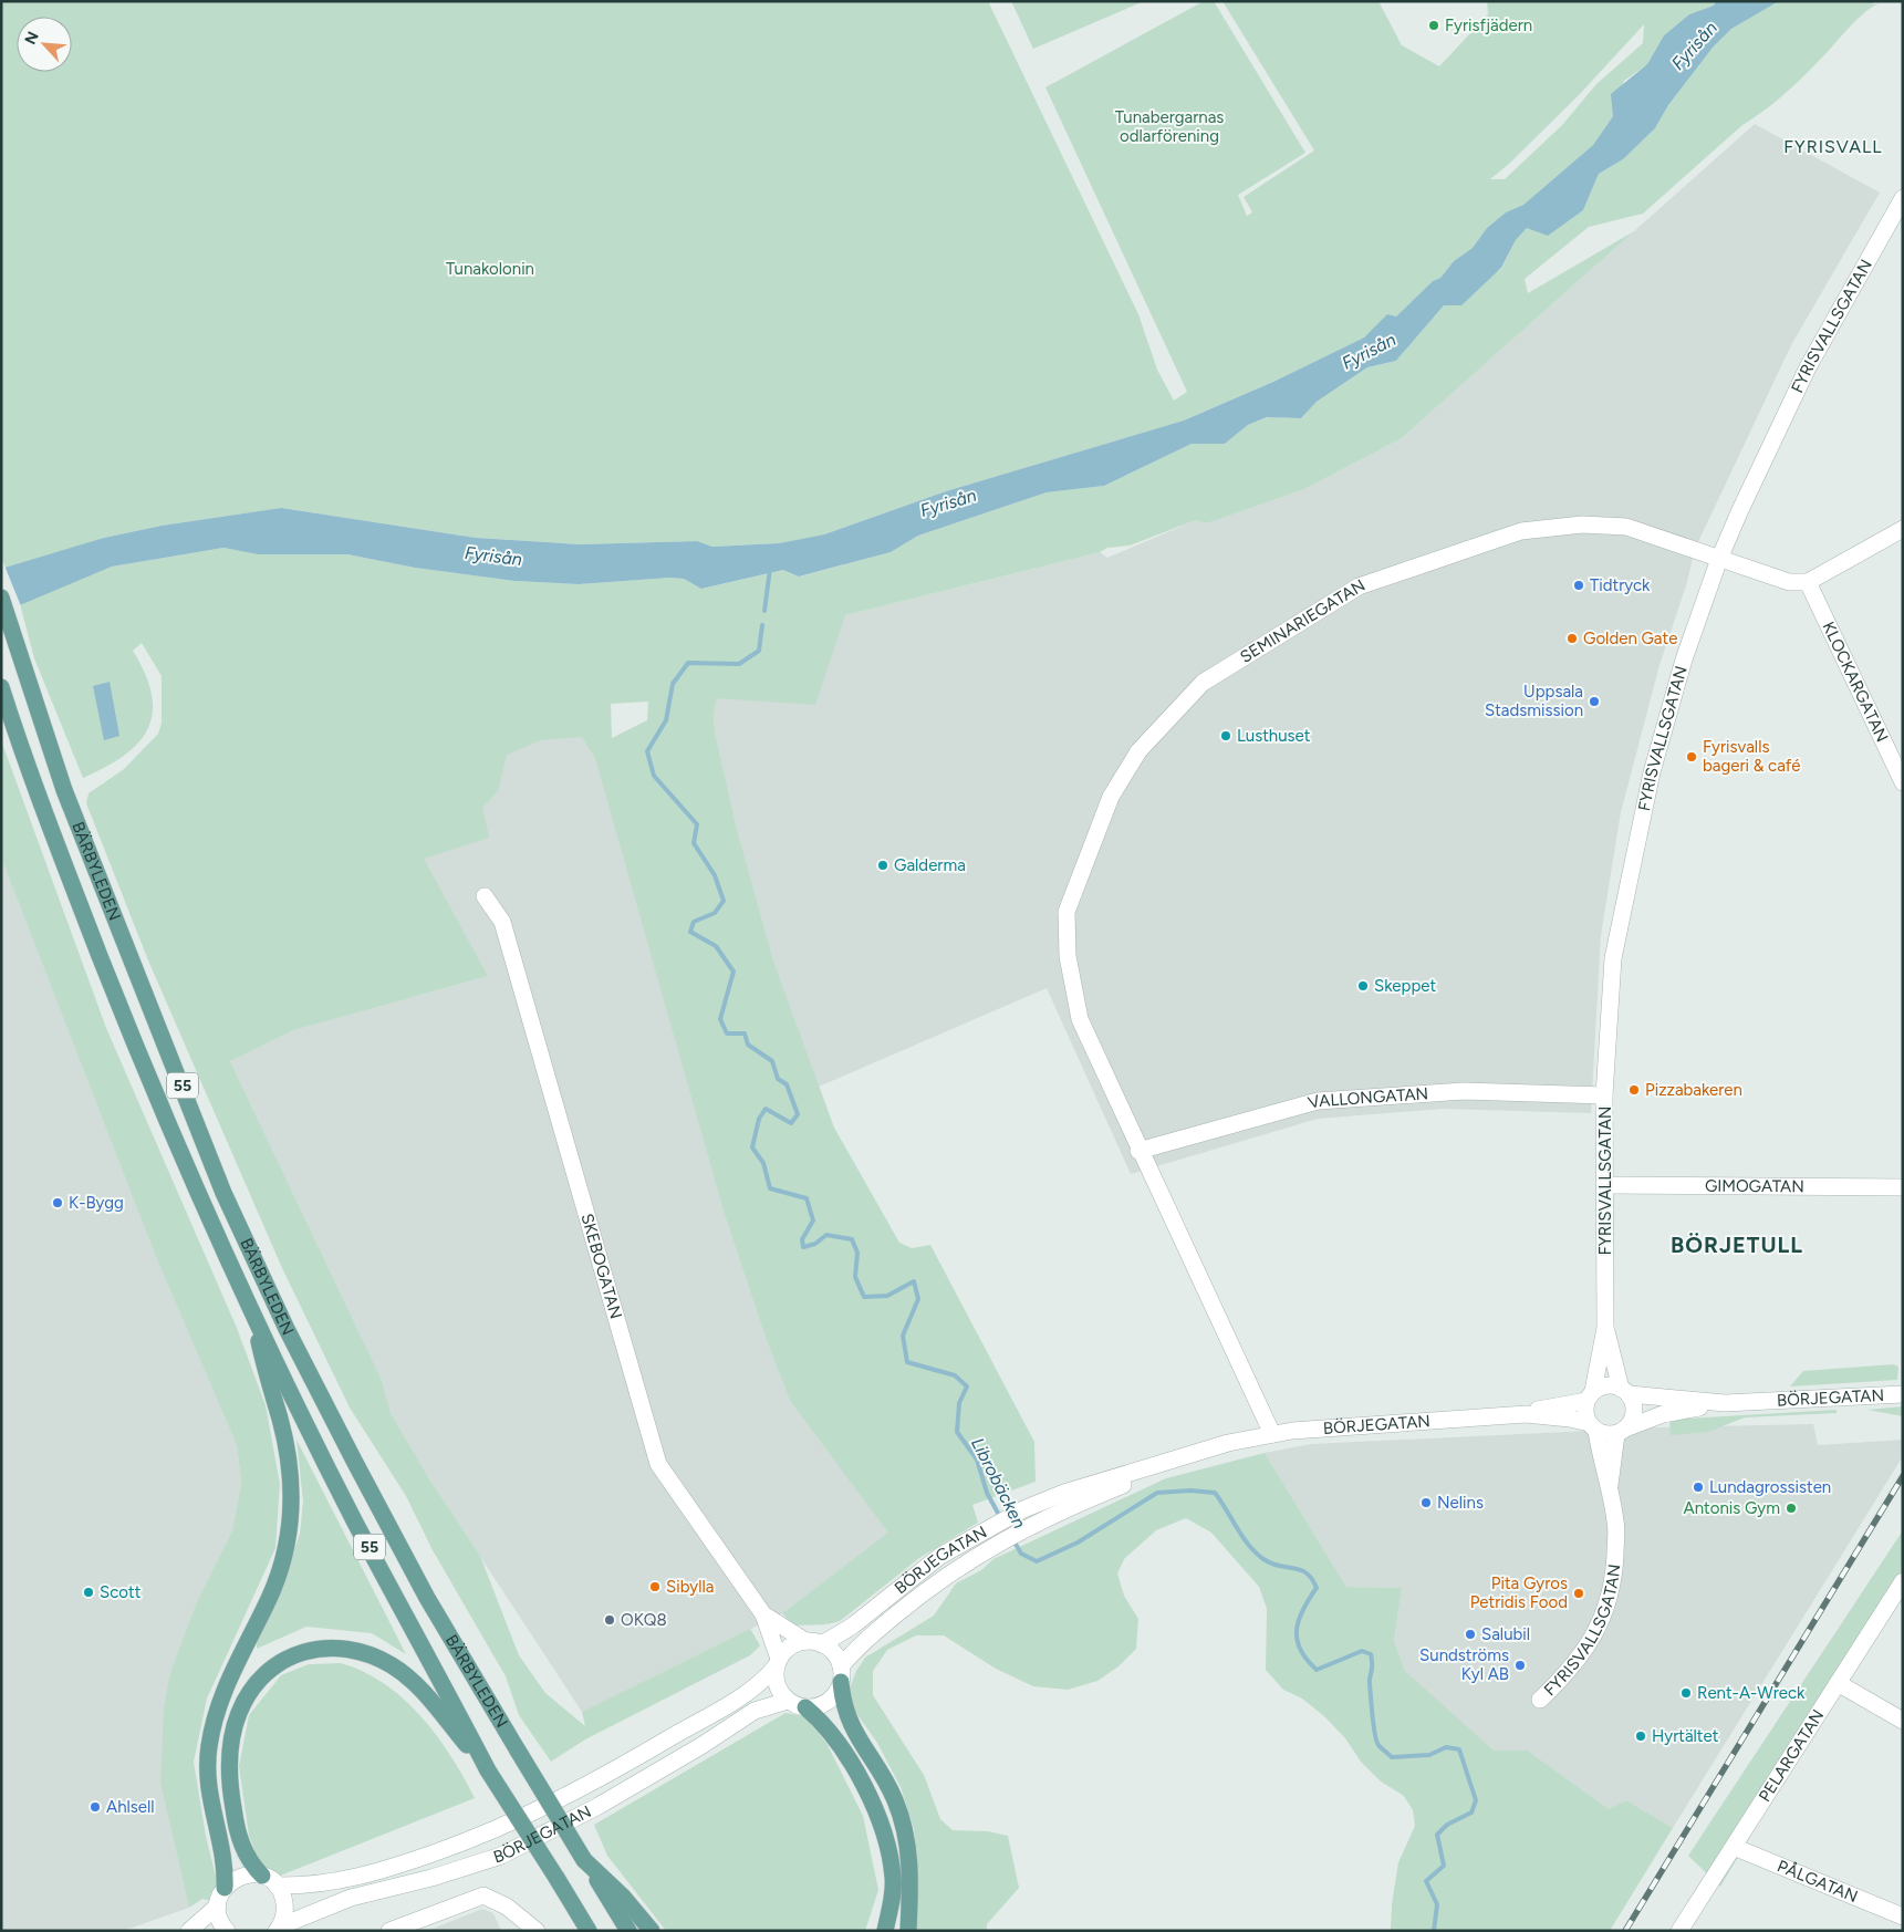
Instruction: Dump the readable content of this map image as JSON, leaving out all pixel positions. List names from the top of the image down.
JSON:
{
  "streets": {
    "main road": ["BÄRBYLEDEN", "55"],
    "street": [
      "FYRISVALLSGATAN",
      "SEMINARIEGATAN",
      "KLOCKARGATAN",
      "VALLONGATAN",
      "GIMOGATAN",
      "SKEBOGATAN",
      "BÖRJEGATAN",
      "PELARGATAN",
      "PÅLGATAN"
    ]
  },
  "crossings": [
    ["FYRISVALLSGATAN", "SEMINARIEGATAN"],
    ["FYRISVALLSGATAN", "VALLONGATAN"],
    ["FYRISVALLSGATAN", "GIMOGATAN"],
    ["FYRISVALLSGATAN", "BÖRJEGATAN"],
    ["SEMINARIEGATAN", "KLOCKARGATAN"],
    ["SEMINARIEGATAN", "VALLONGATAN"],
    ["SEMINARIEGATAN", "BÖRJEGATAN"],
    ["SKEBOGATAN", "BÖRJEGATAN"],
    ["PELARGATAN", "PÅLGATAN"]
  ],
  "districts": ["FYRISVALL", "BÖRJETULL"],
  "water": ["Fyrisån", "Librobäcken"],
  "parks": ["Tunabergarnas odlarförening", "Tunakolonin"],
  "places": [
    "Fyrisfjädern",
    "Tidtryck",
    "Golden Gate",
    "Uppsala Stadsmission",
    "Lusthuset",
    "Fyrisvalls bageri & café",
    "Galderma",
    "Skeppet",
    "Pizzabakeren",
    "K-Bygg",
    "Lundagrossisten",
    "Nelins",
    "Antonis Gym",
    "Sibylla",
    "Scott",
    "Pita Gyros Petridis Food",
    "OKQ8",
    "Salubil",
    "Sundströms Kyl AB",
    "Rent-A-Wreck",
    "Hyrtältet",
    "Ahlsell"
  ],
  "north": "top left"
}
